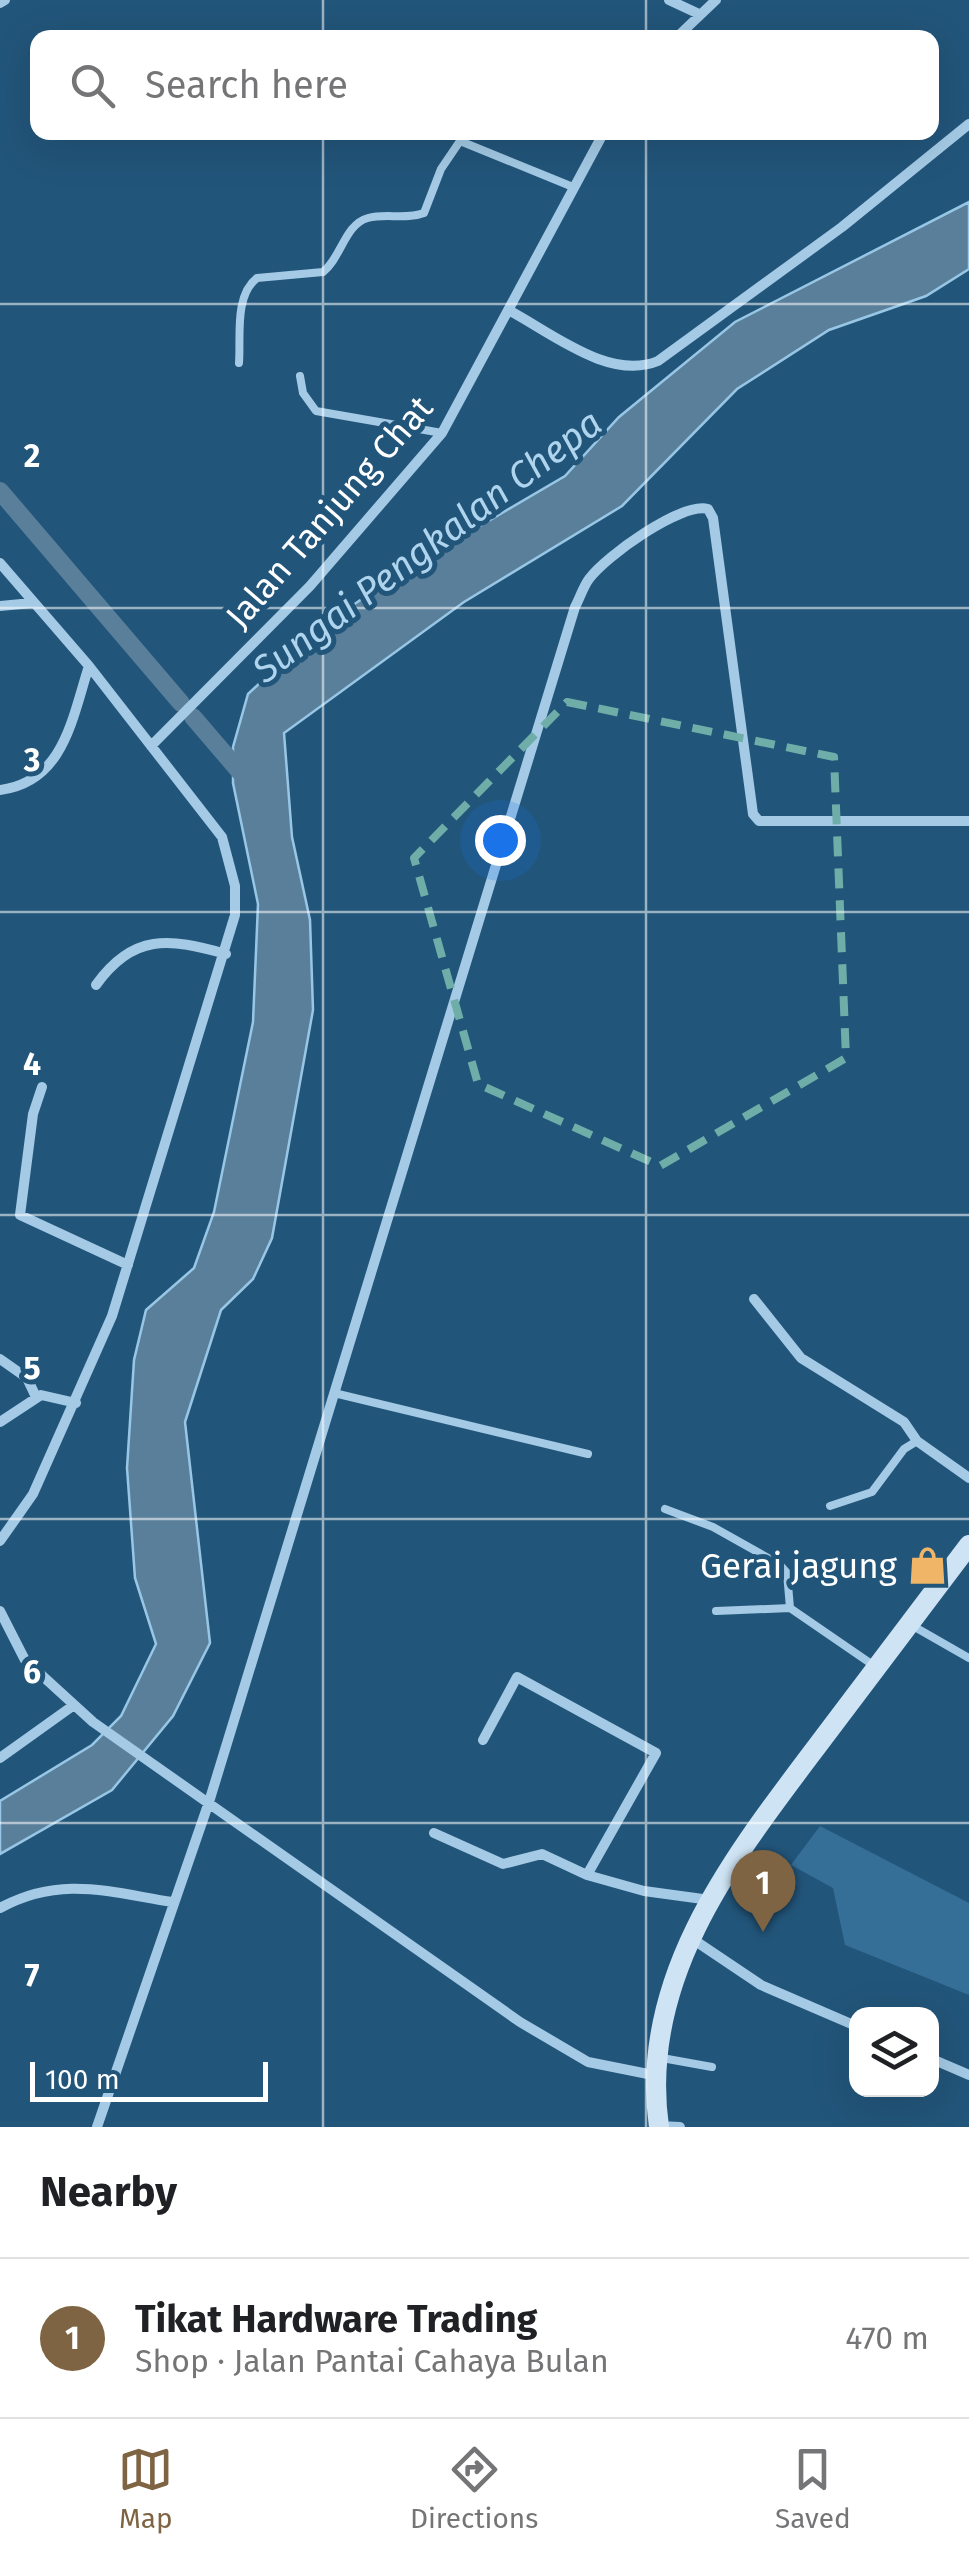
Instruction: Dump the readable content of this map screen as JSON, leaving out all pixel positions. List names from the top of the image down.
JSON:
{
  "streets": {
    "street": ["Jalan Tanjung Chat"]
  },
  "water": ["Sungai Pengkalan Chepa"],
  "places": {
    "shop": ["Gerai jagung"]
  },
  "scale_bar": "100 m",
  "page": {
    "search": "Search here",
    "pins": "1",
    "scale": "100 m",
    "heading": "Nearby",
    "list": [
      {
        "mark": "1",
        "name": "Tikat Hardware Trading",
        "note": "Shop · Jalan Pantai Cahaya Bulan",
        "value": "470 m"
      }
    ],
    "nav": ["Map", "Directions", "Saved"]
  },
  "grid": {
    "rows": [
      "2",
      "3",
      "4",
      "5",
      "6",
      "7"
    ]
  }
}
